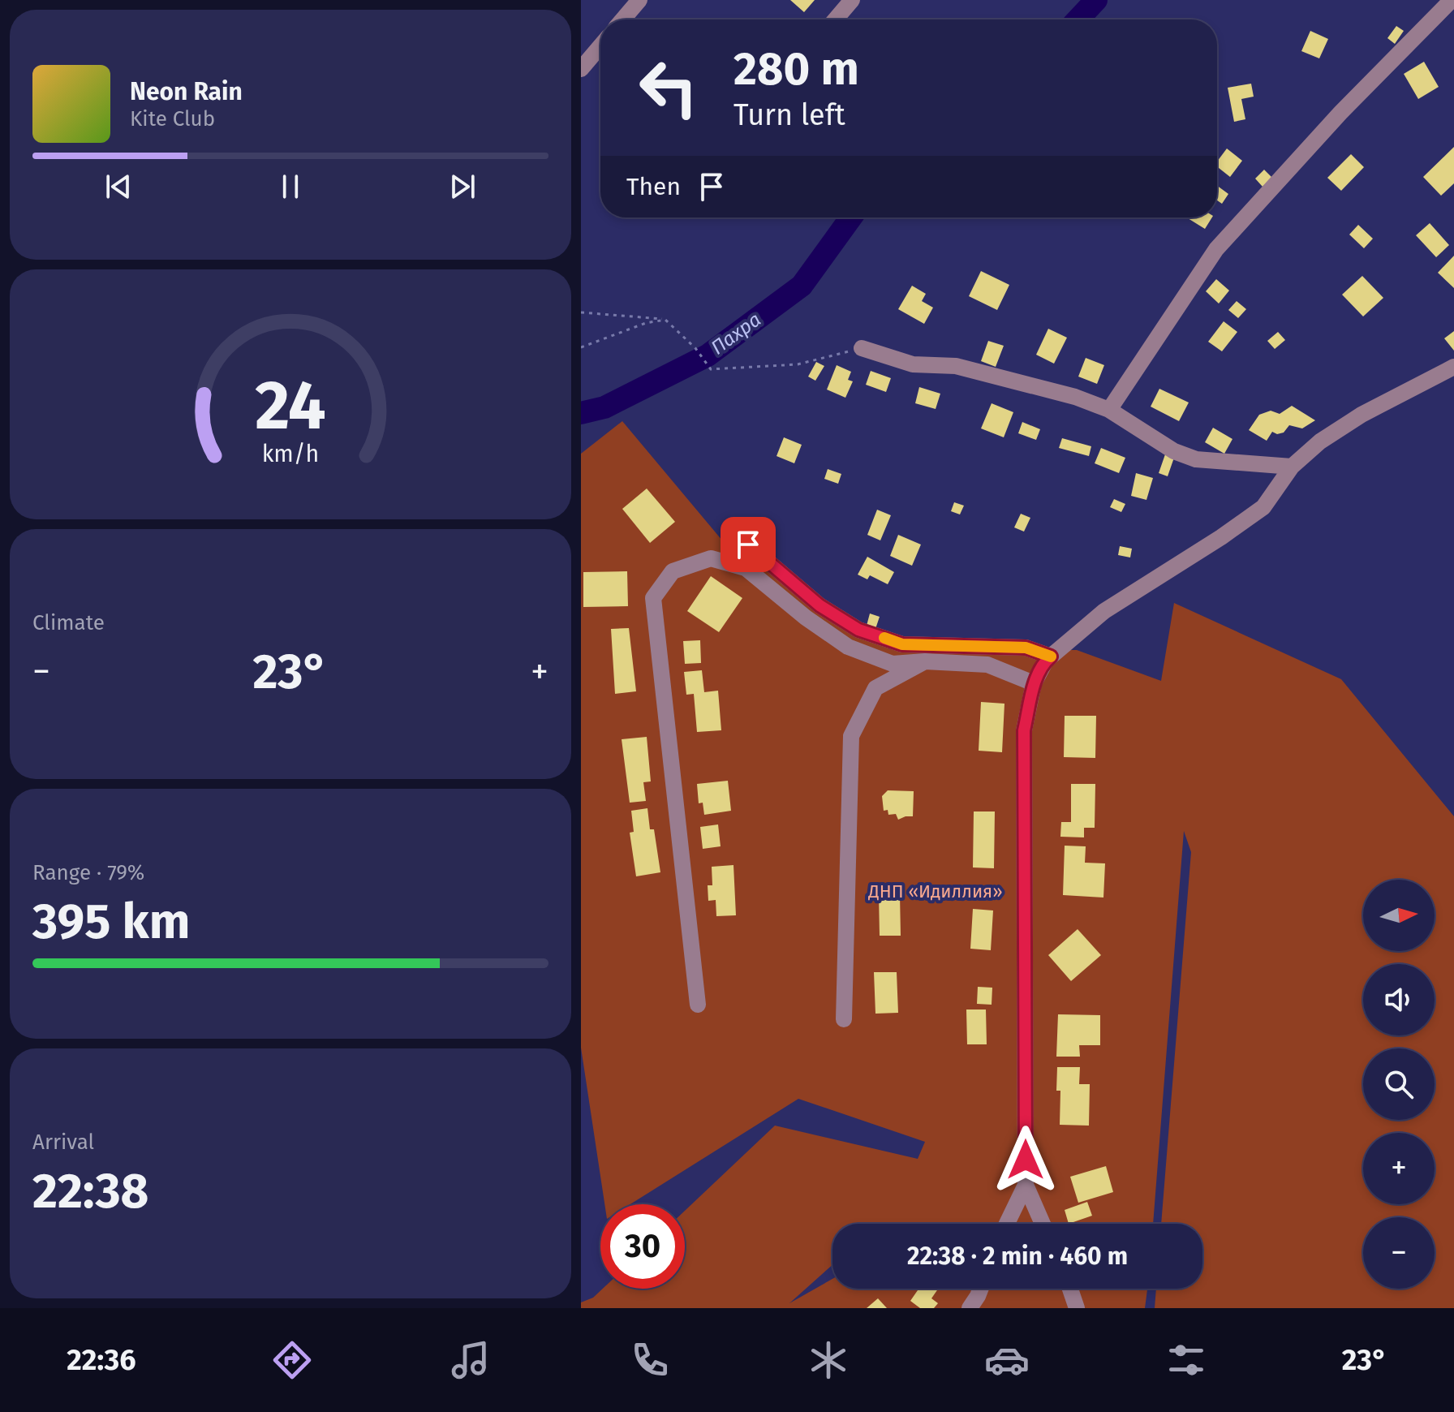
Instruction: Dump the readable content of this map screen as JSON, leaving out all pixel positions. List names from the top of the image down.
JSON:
{
  "water": ["Пахра"],
  "parks": ["ДНП «Идиллия»"],
  "north": "right",
  "page": {
    "turn": ["280 m", "Turn left"],
    "song": ["Neon Rain", "Kite Club"],
    "then": "Then",
    "tile": [
      "Climate",
      ["Range · 79%", "395 km"],
      ["Arrival", "22:38"]
    ],
    "heat": ["−", "23°", "+"],
    "map_buttons": ["+", "−"],
    "limit": "30",
    "trip": "22:38 · 2 min · 460 m",
    "tabs": ["22:36", "23°"],
    "gauge": ["24", "km/h"]
  }
}
